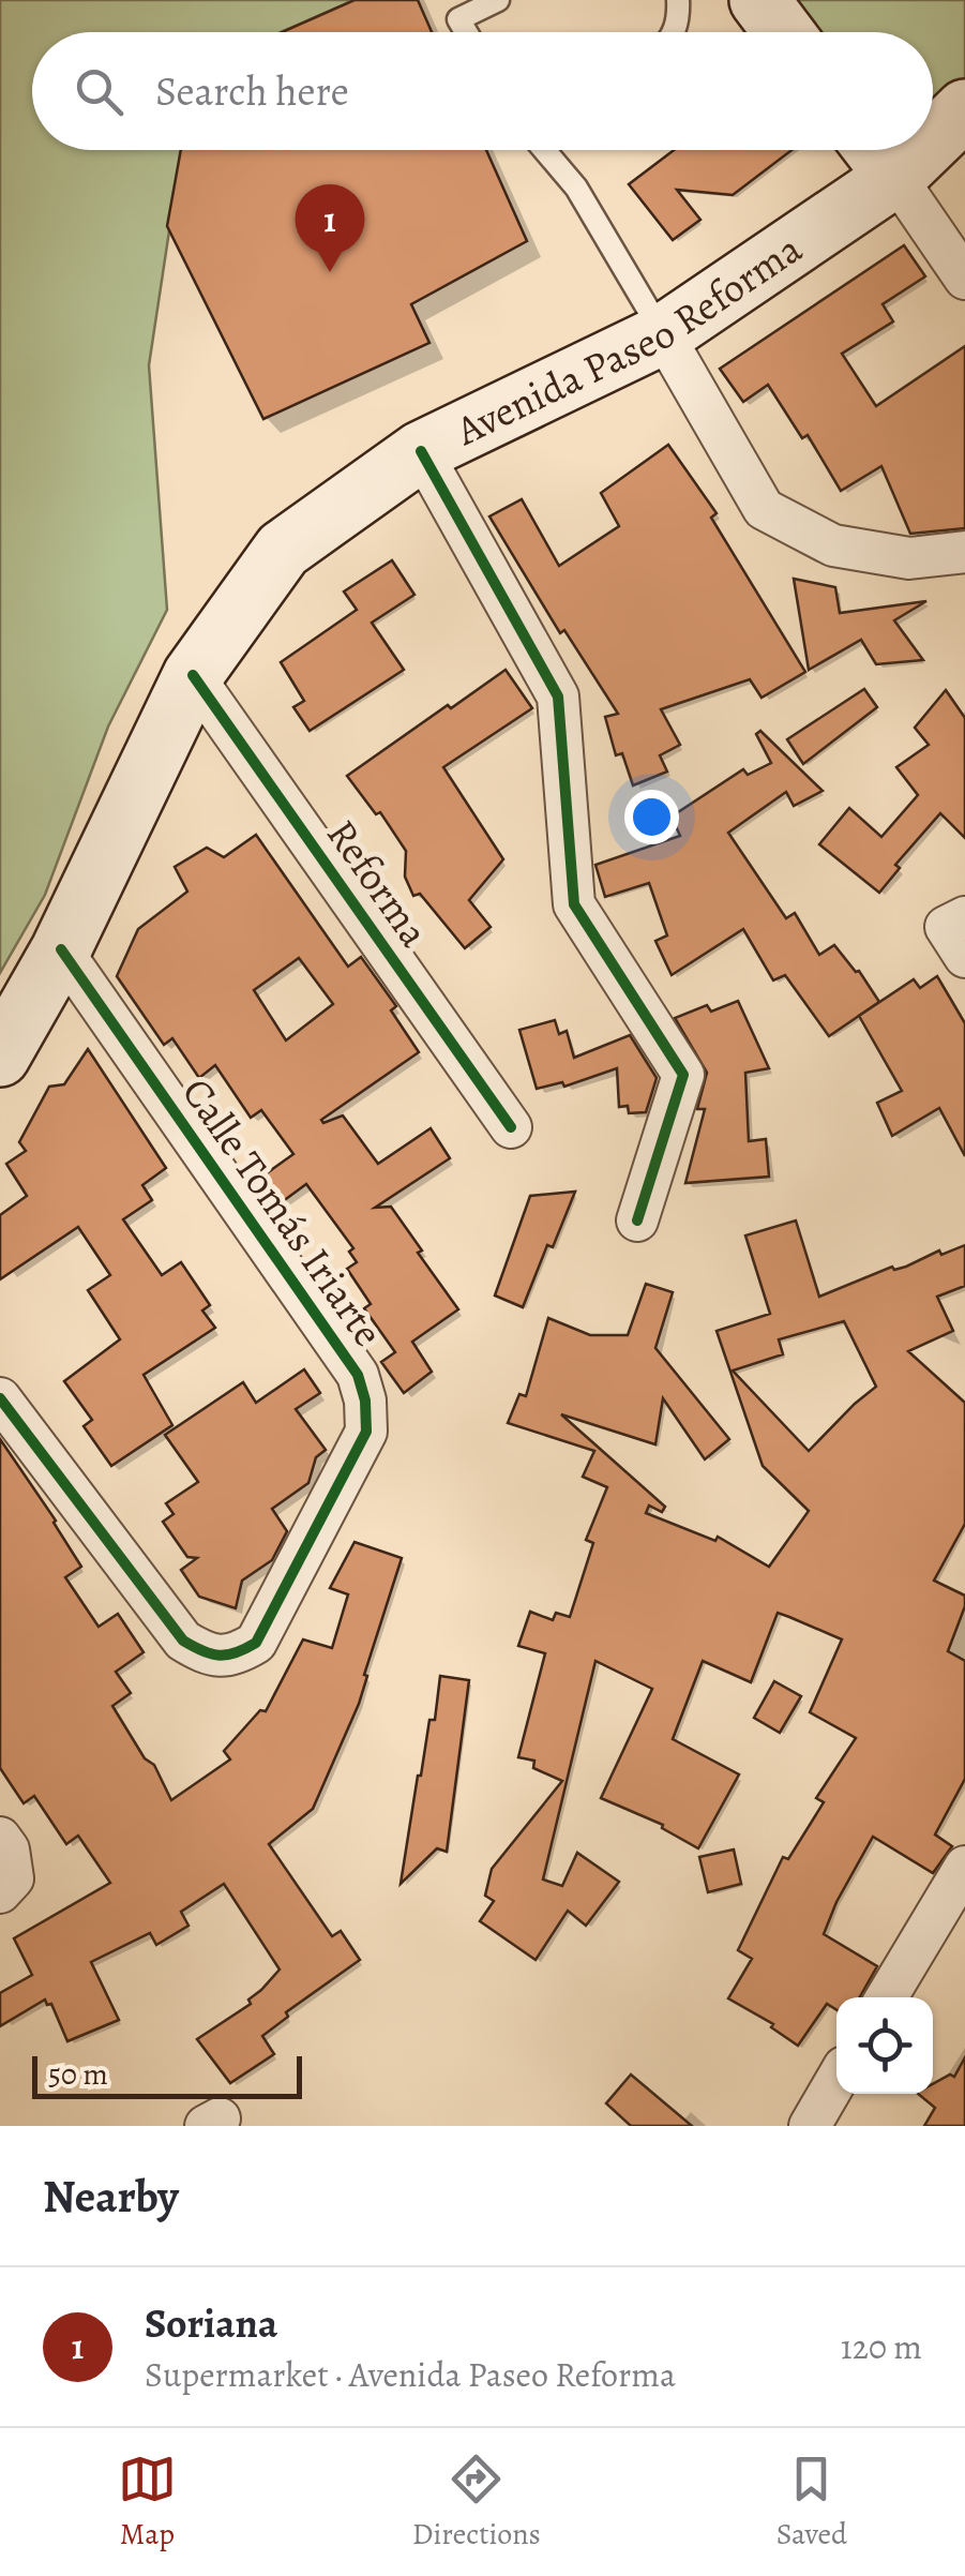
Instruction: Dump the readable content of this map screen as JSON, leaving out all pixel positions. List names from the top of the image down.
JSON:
{
  "streets": {
    "main road": ["Avenida Paseo Reforma"],
    "street": ["Reforma", "Calle Tomás Iriarte"]
  },
  "crossings": [
    ["Avenida Paseo Reforma", "Reforma"],
    ["Avenida Paseo Reforma", "Calle Tomás Iriarte"]
  ],
  "scale_bar": "50 m",
  "page": {
    "search": "Search here",
    "pins": "1",
    "scale": "50 m",
    "heading": "Nearby",
    "list": [
      {
        "mark": "1",
        "name": "Soriana",
        "note": "Supermarket · Avenida Paseo Reforma",
        "value": "120 m"
      }
    ],
    "nav": ["Map", "Directions", "Saved"]
  }
}
